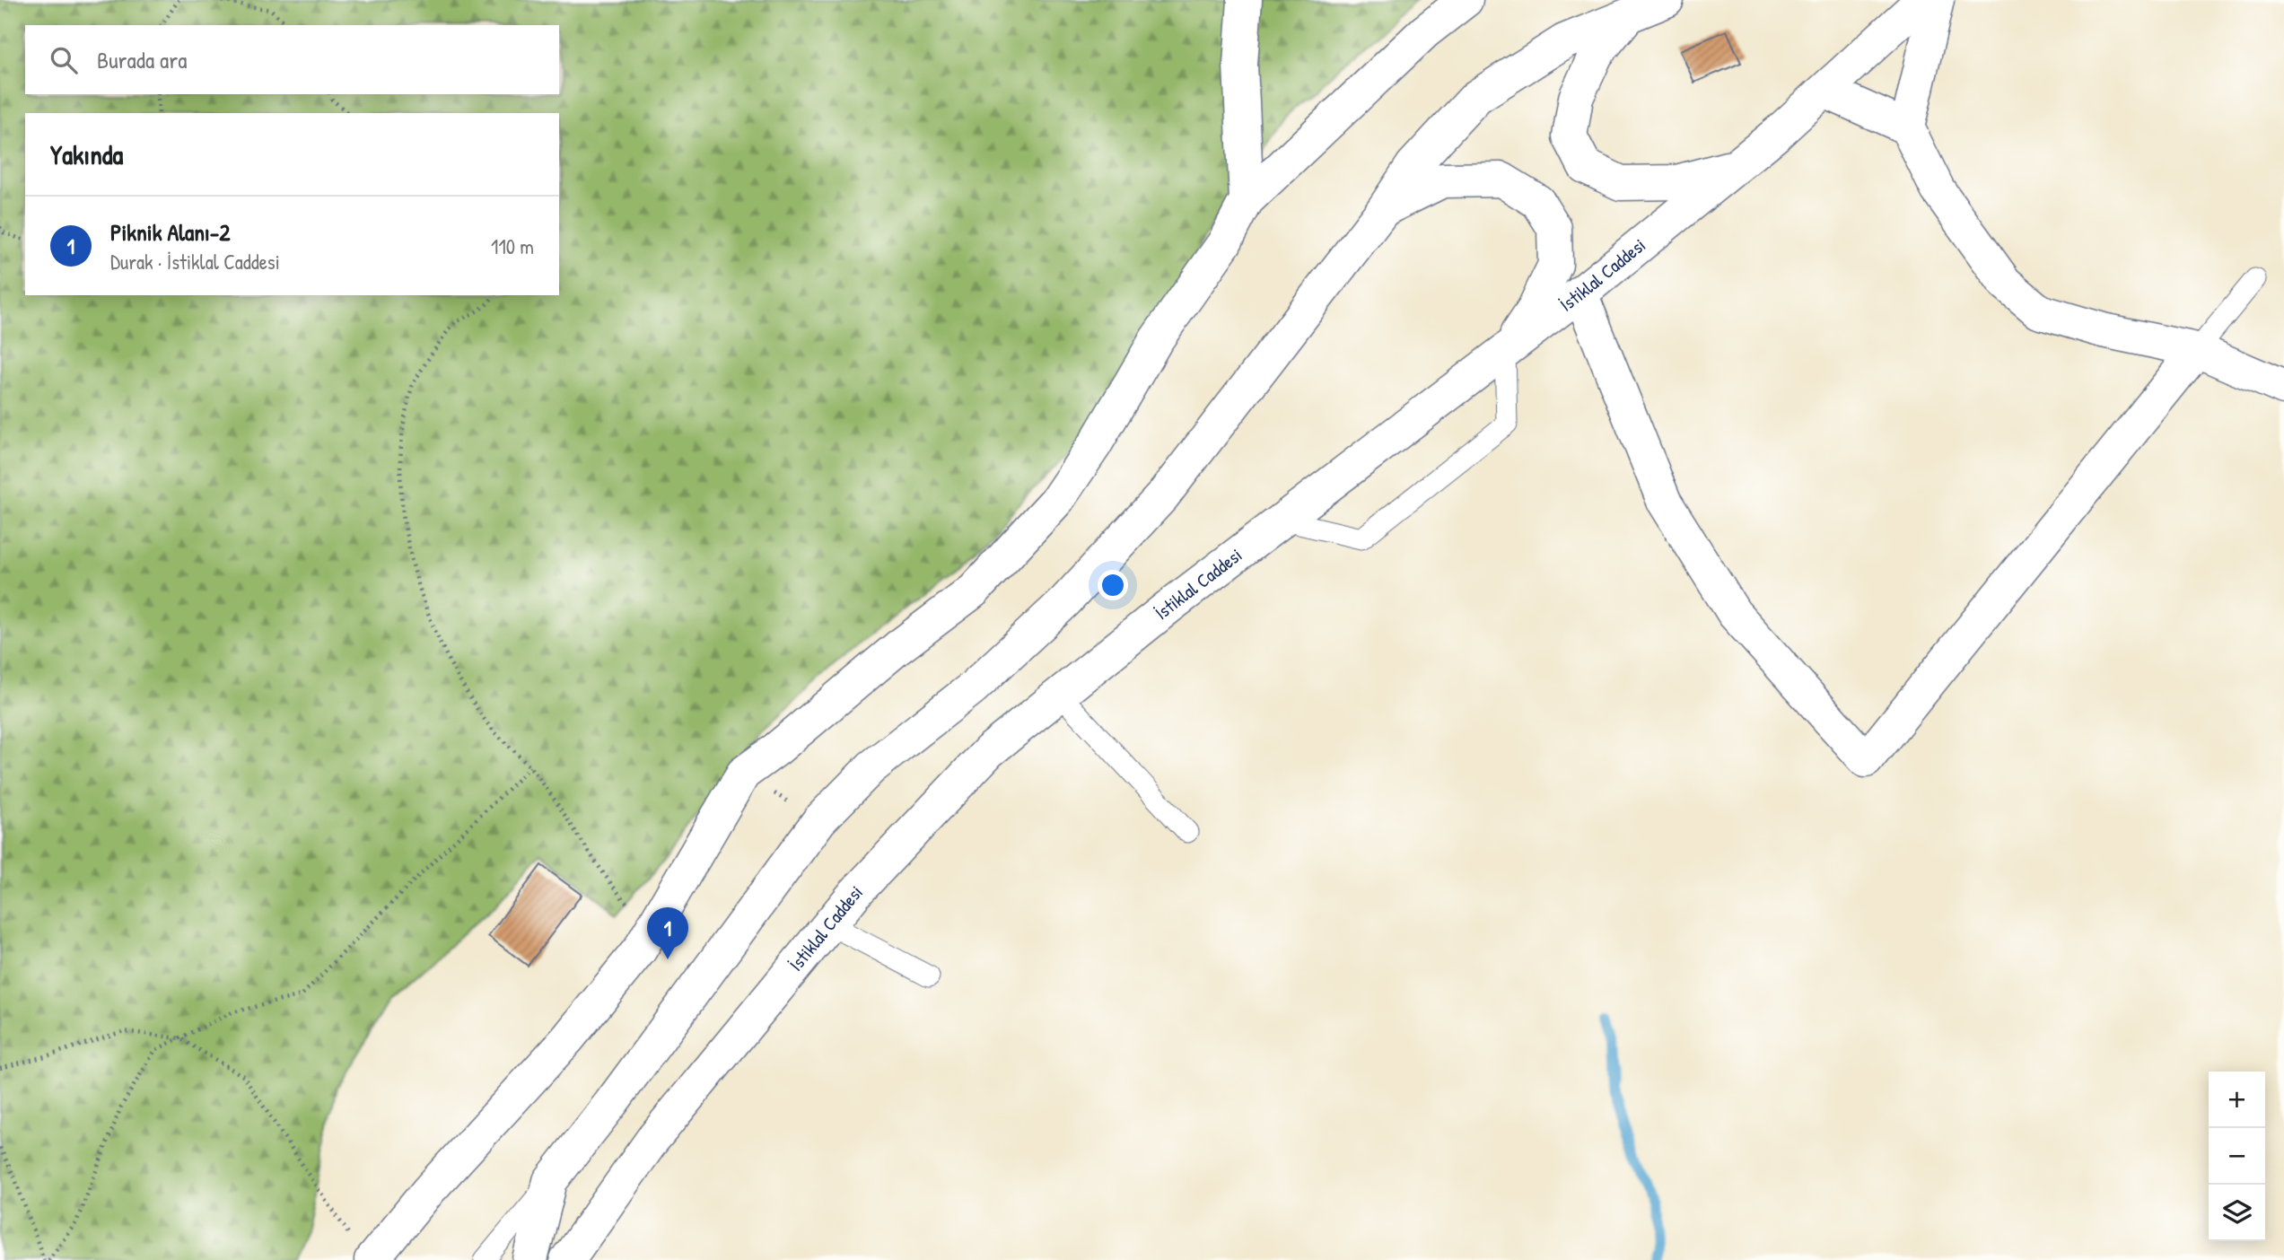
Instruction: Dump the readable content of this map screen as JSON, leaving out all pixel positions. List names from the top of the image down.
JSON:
{
  "streets": {
    "main road": ["İstiklal Caddesi"]
  },
  "page": {
    "search": "Burada ara",
    "heading": "Yakında",
    "list": [
      {
        "mark": "1",
        "name": "Piknik Alanı-2",
        "note": "Durak · İstiklal Caddesi",
        "value": "110 m"
      }
    ],
    "pins": "1",
    "map_buttons": ["+", "−"]
  }
}
